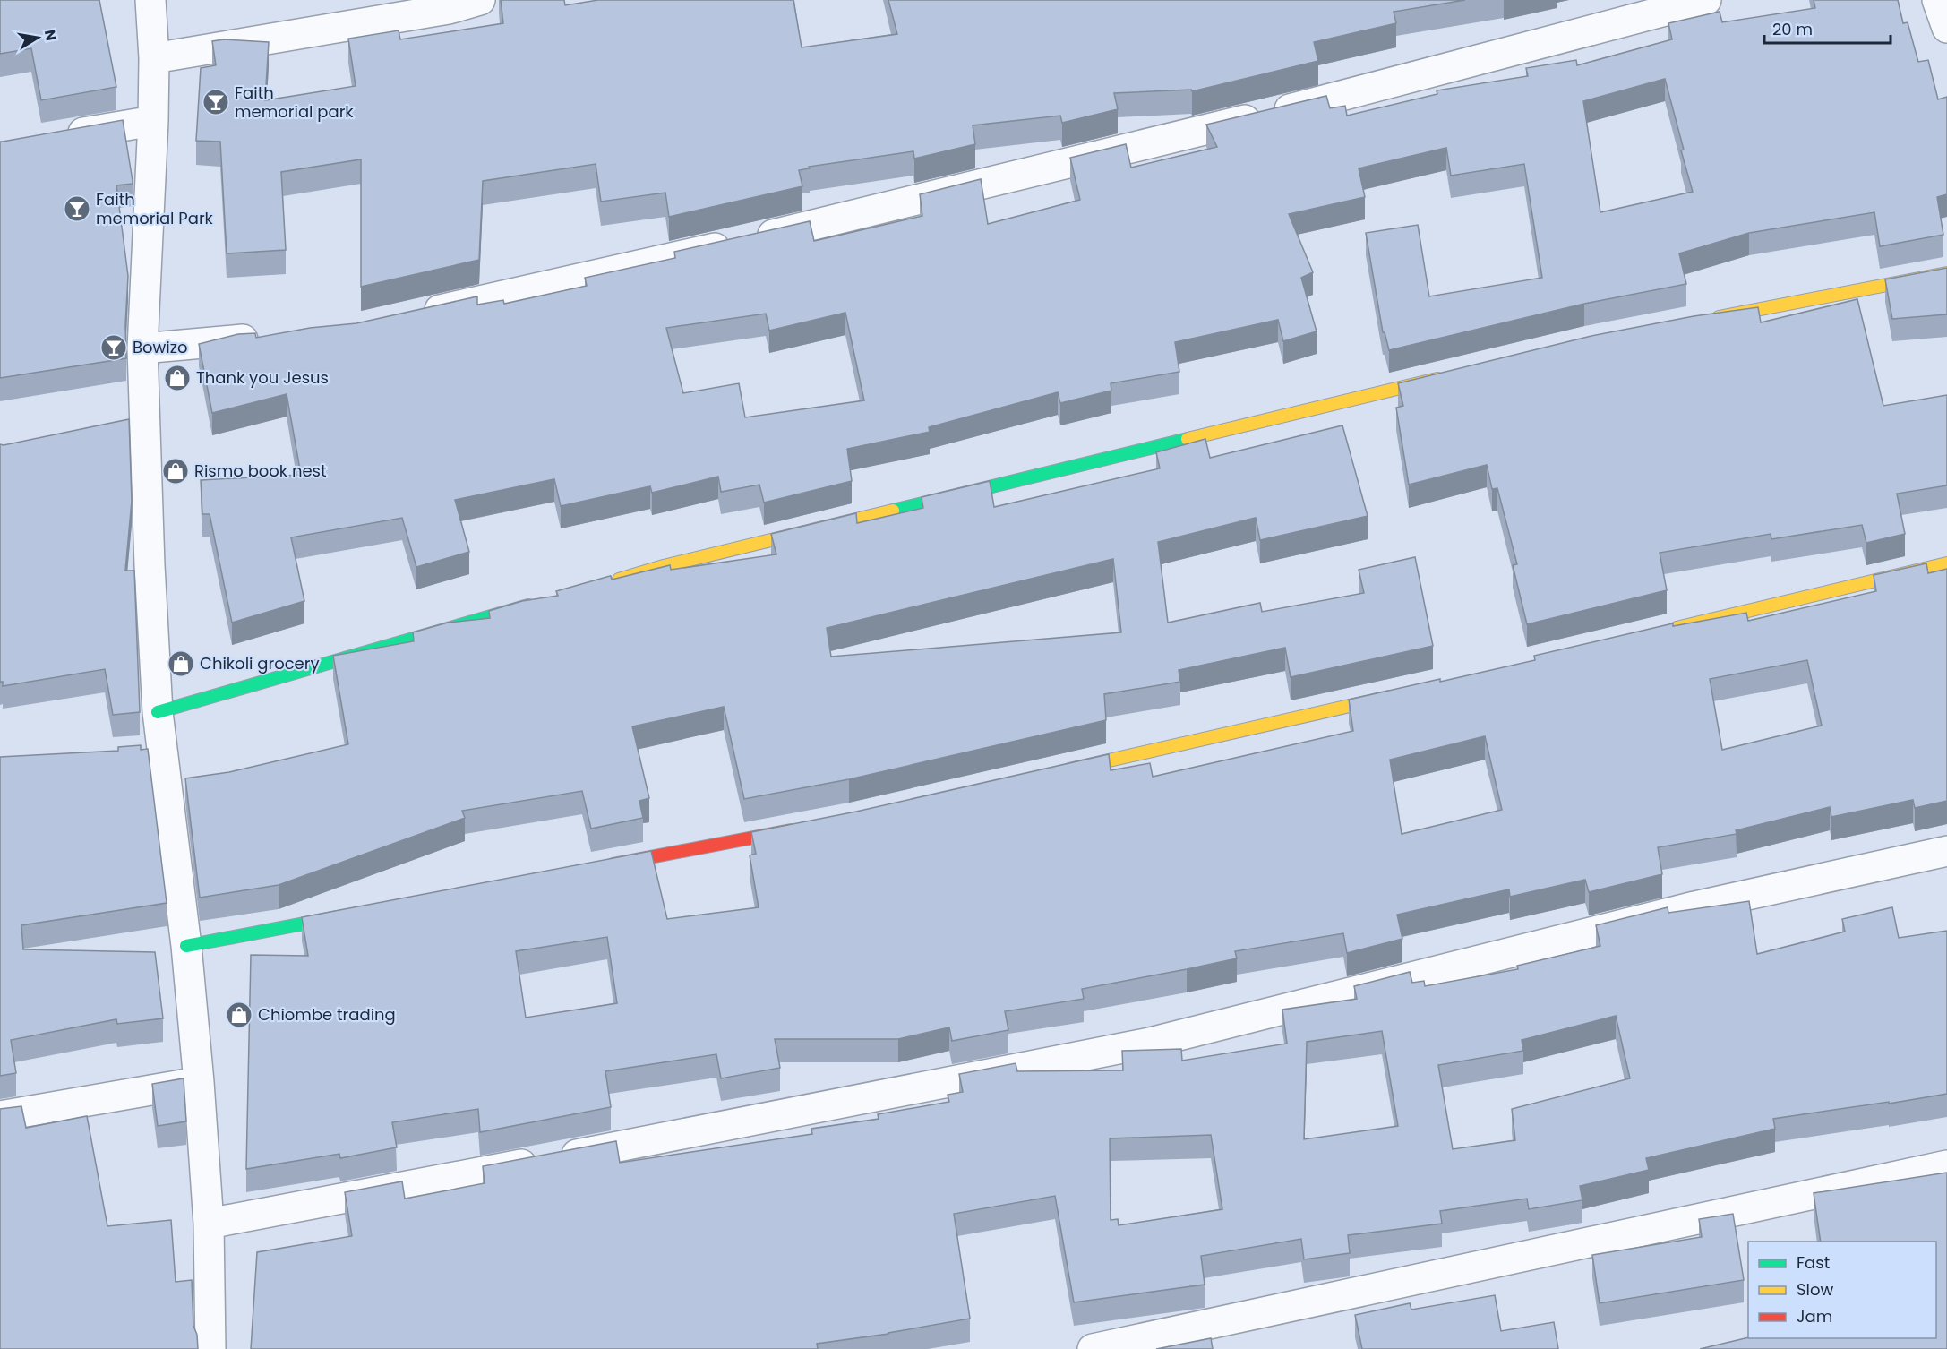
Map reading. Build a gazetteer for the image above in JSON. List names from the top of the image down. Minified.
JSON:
{"places":{"bar":["Faith memorial park","Faith memorial Park","Bowizo"],"shop":["Thank you Jesus","Rismo book nest","Chikoli grocery","Chiombe trading"]},"legend":["Fast","Slow","Jam"],"scale_bar":"20 m","north":"right"}
